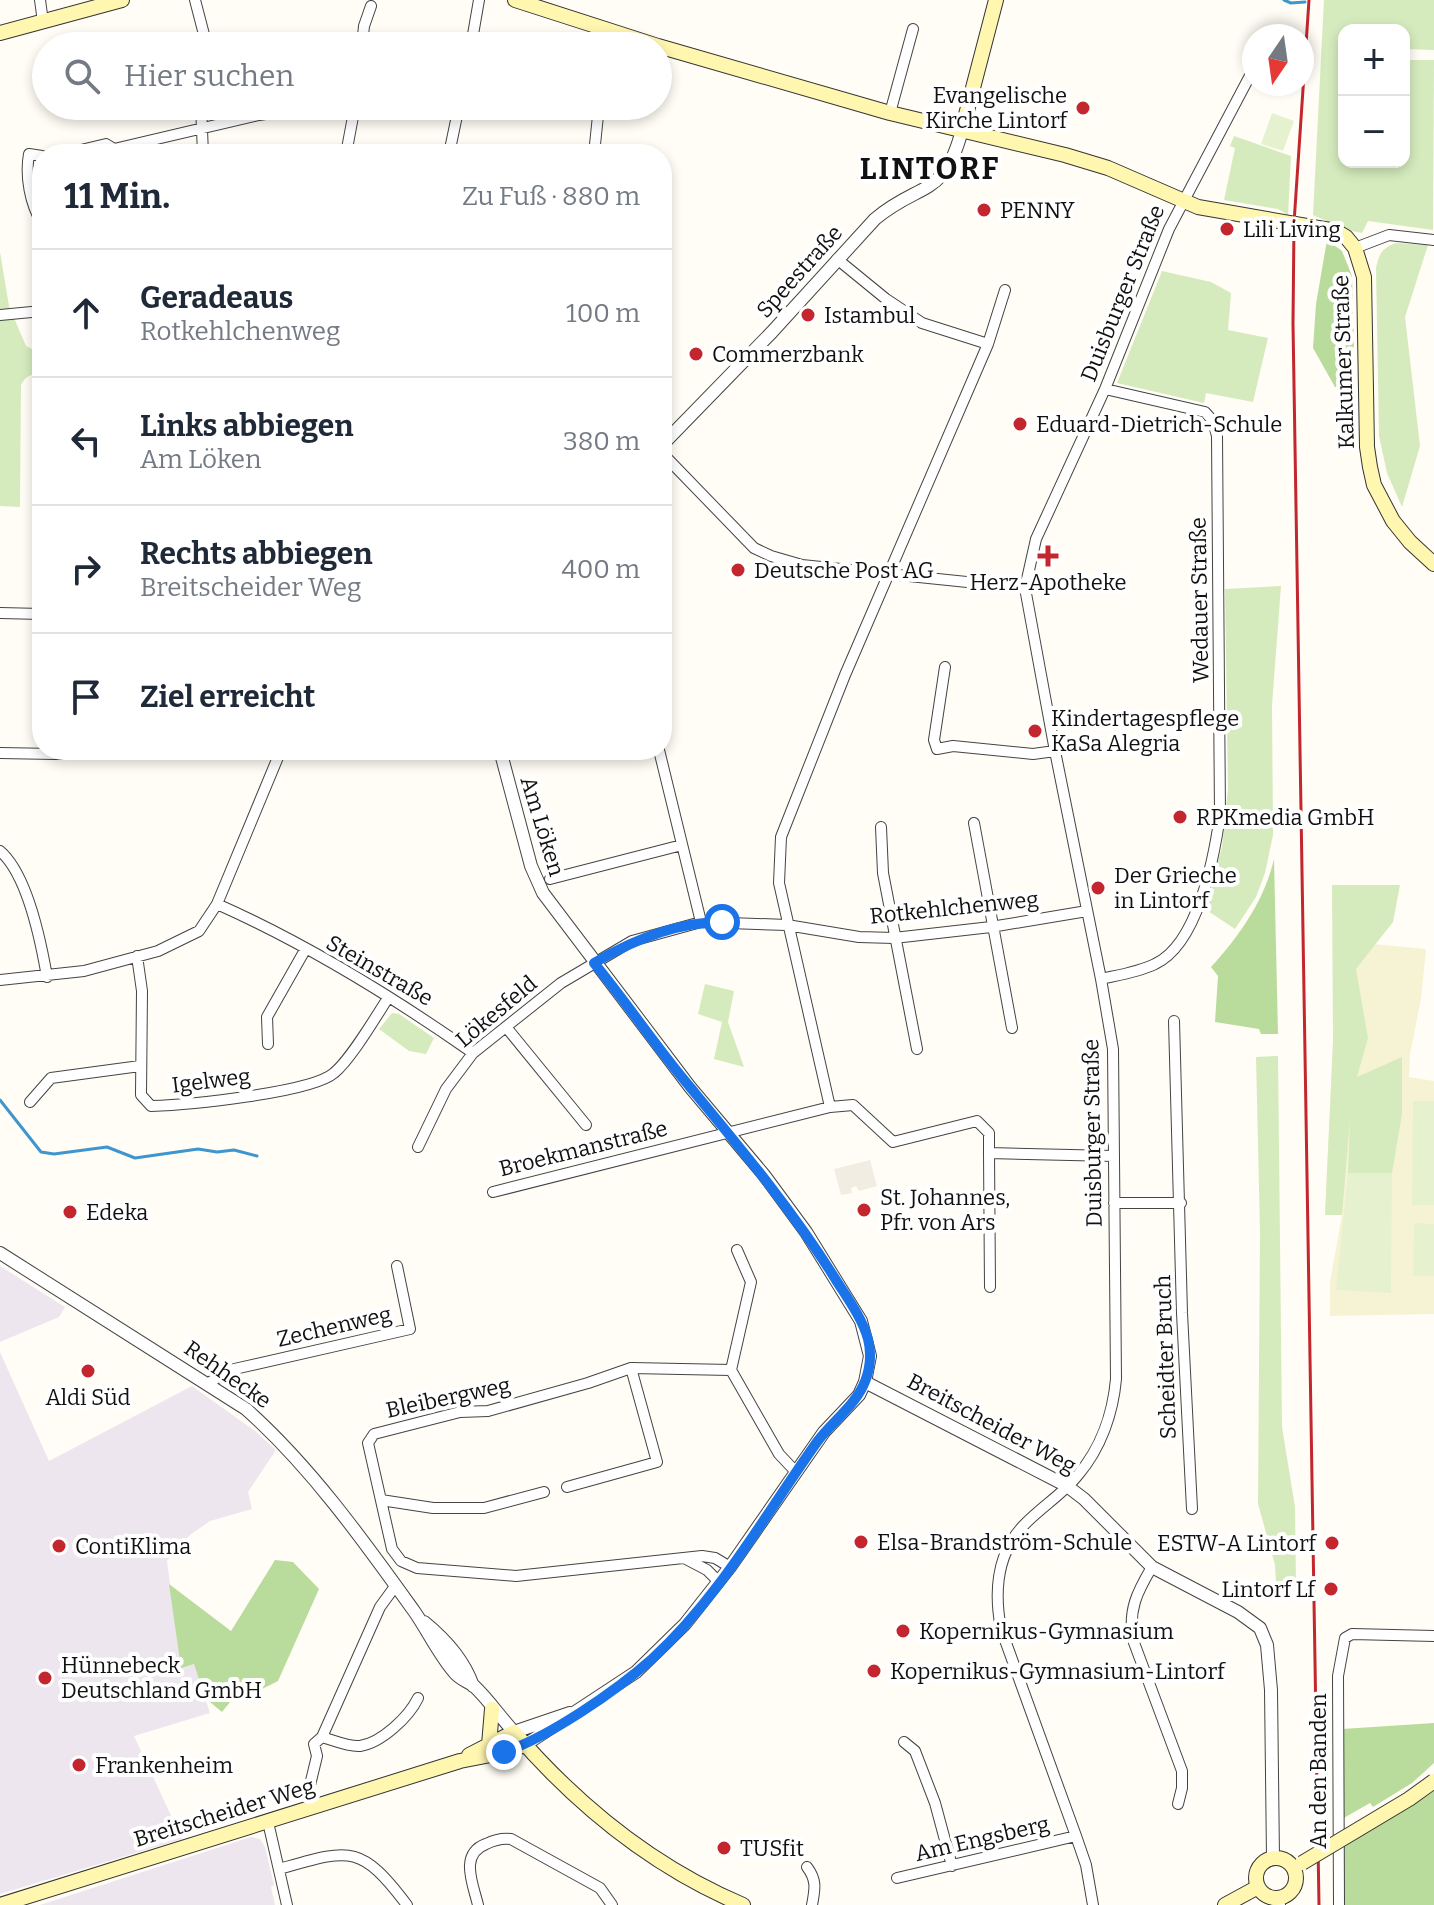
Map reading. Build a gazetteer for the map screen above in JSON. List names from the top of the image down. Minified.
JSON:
{"streets":{"main road":["Kalkumer Straße","Rehhecke","Breitscheider Weg"],"street":["Speestraße","Duisburger Straße","Wedauer Straße","Am Löken","Rotkehlchenweg","Steinstraße","Lökesfeld","Igelweg","Broekmanstraße","Zechenweg","Scheidter Bruch","Bleibergweg","An den Banden","Am Engsberg"]},"crossings":[["Duisburger Straße","Wedauer Straße"],["Duisburger Straße","Rotkehlchenweg"],["Duisburger Straße","Breitscheider Weg"],["Duisburger Straße","Am Engsberg"],["Am Löken","Rotkehlchenweg"],["Am Löken","Lökesfeld"],["Am Löken","Broekmanstraße"],["Am Löken","Breitscheider Weg"],["Rotkehlchenweg","Lökesfeld"],["Steinstraße","Lökesfeld"],["Steinstraße","Igelweg"],["Zechenweg","Rehhecke"],["Rehhecke","Breitscheider Weg"],["Bleibergweg","Breitscheider Weg"]],"districts":["LINTORF"],"places":{"other":["Evangelische Kirche Lintorf","PENNY","Lili Living","Istambul","Commerzbank","Eduard-Dietrich-Schule","Deutsche Post AG","Kindertagespflege KaSa Alegria","RPKmedia GmbH","Der Grieche in Lintorf","St. Johannes, Pfr. von Ars","Edeka","Aldi Süd","Elsa-Brandström-Schule","ESTW-A Lintorf","ContiKlima","Lintorf Lf","Kopernikus-Gymnasium","Kopernikus-Gymnasium-Lintorf","Hünnebeck Deutschland GmbH","Frankenheim","TUSfit"],"health":["Herz-Apotheke"]},"north":"bottom","page":{"map_buttons":["+","−"],"search":"Hier suchen","heading":["11 Min.","Zu Fuß · 880 m"],"list":[["Geradeaus","Rotkehlchenweg","100 m"],["Links abbiegen","Am Löken","380 m"],["Rechts abbiegen","Breitscheider Weg","400 m"],"Ziel erreicht"]}}
